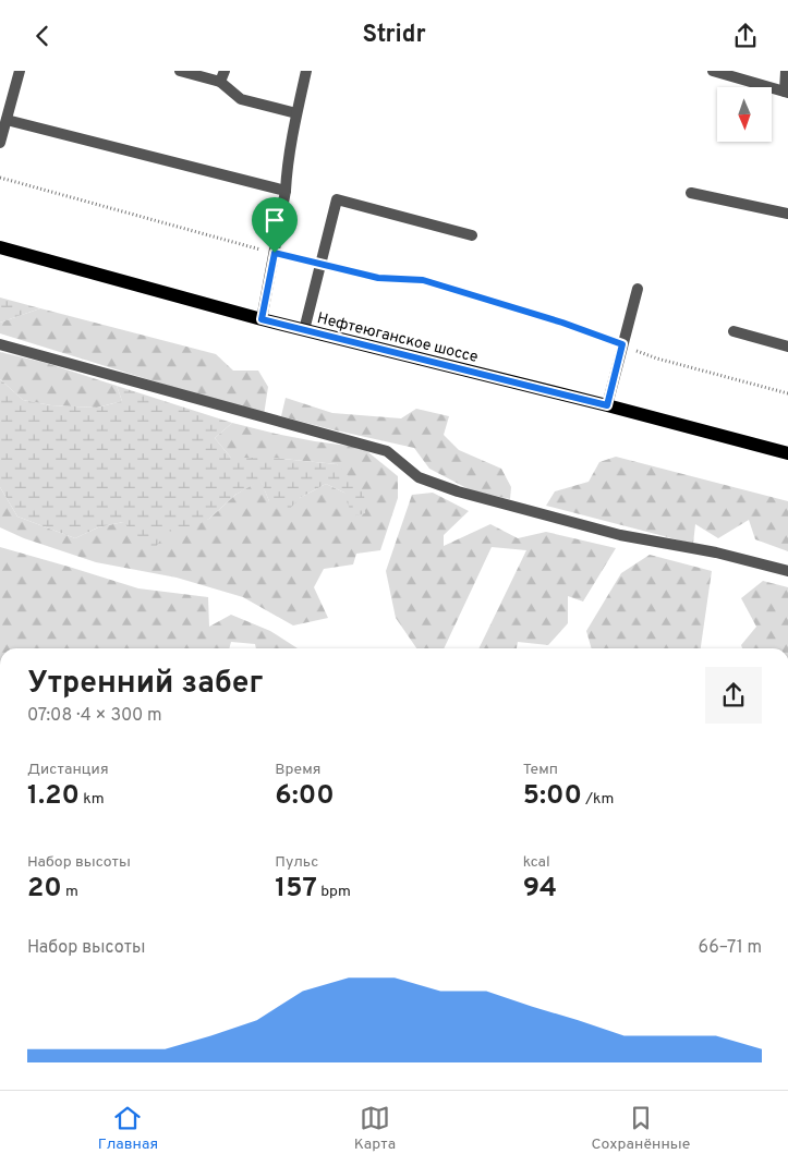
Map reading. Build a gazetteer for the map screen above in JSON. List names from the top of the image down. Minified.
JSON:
{"streets":{"main road":["Нефтеюганское шоссе"]},"north":"bottom","page":{"header":"Stridr","heading":["Утренний забег","07:08 · 4 × 300 m"],"stats":[["Дистанция","1.20 km"],["Время","6:00"],["Темп","5:00 /km"],["Набор высоты","20 m"],["Пульс","157 bpm"],["kcal","94"]],"chart":["Набор высоты","66–71 m"],"tabs":["Главная","Карта","Сохранённые"]}}
